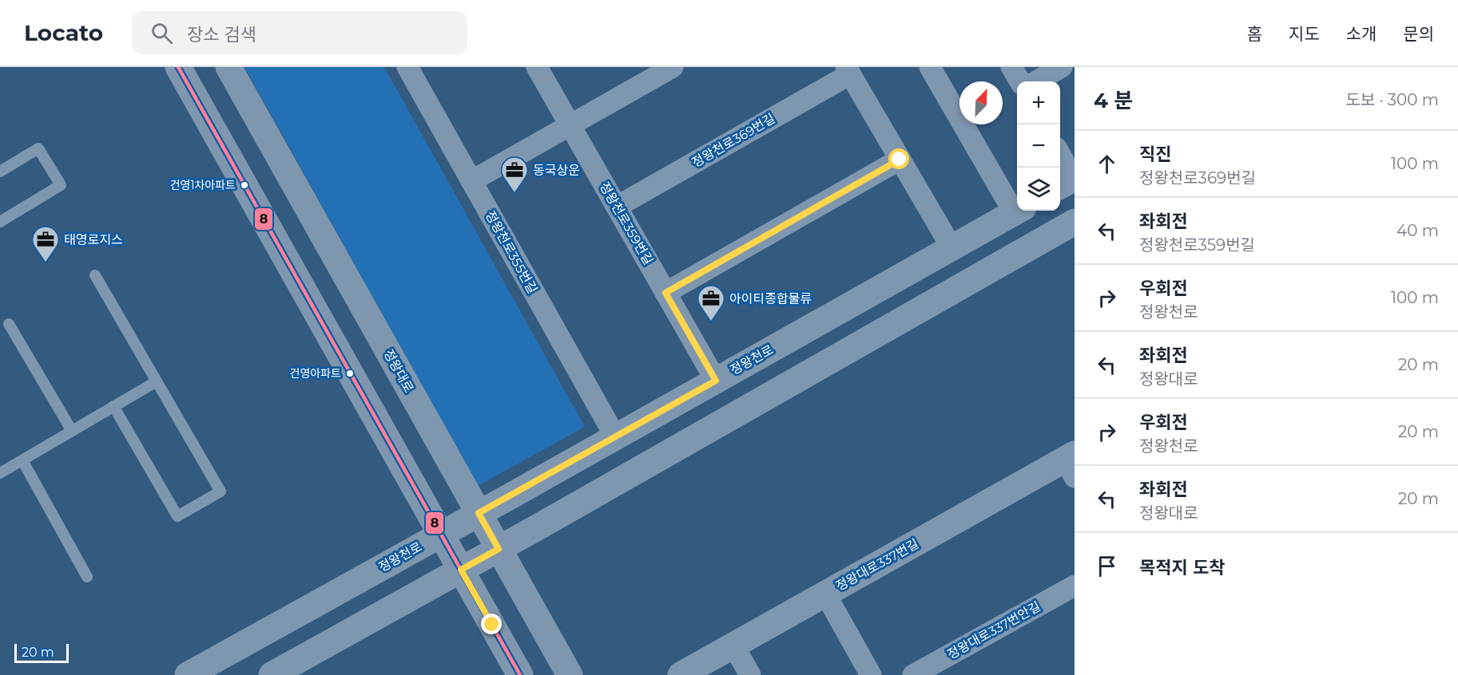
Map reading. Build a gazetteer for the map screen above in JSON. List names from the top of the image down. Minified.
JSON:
{"streets":{"street":["정왕천로369번길","정왕천로359번길","정왕천로355번길","정왕천로","정왕대로","정왕대로337번길","정왕대로337번안길"]},"crossings":[["정왕천로369번길","정왕천로359번길"],["정왕천로369번길","정왕천로"],["정왕천로359번길","정왕천로"],["정왕천로355번길","정왕천로"],["정왕천로","정왕대로"]],"places":{"other":["건영1차아파트","건영아파트"],"office":["동국상운","태영로지스","아이티종합물류"]},"lines":["transit line 8"],"scale_bar":"20 m","north":"top right","page":{"header":"Locato","search":"장소 검색","nav":["홈","지도","소개","문의"],"heading":["4 분","도보 · 300 m"],"map_buttons":["+","−"],"list":[["직진","정왕천로369번길","100 m"],["좌회전","정왕천로359번길","40 m"],["우회전","정왕천로","100 m"],["좌회전","정왕대로","20 m"],["우회전","정왕천로","20 m"],["좌회전","정왕대로","20 m"],"목적지 도착"],"scale":"20 m"}}
